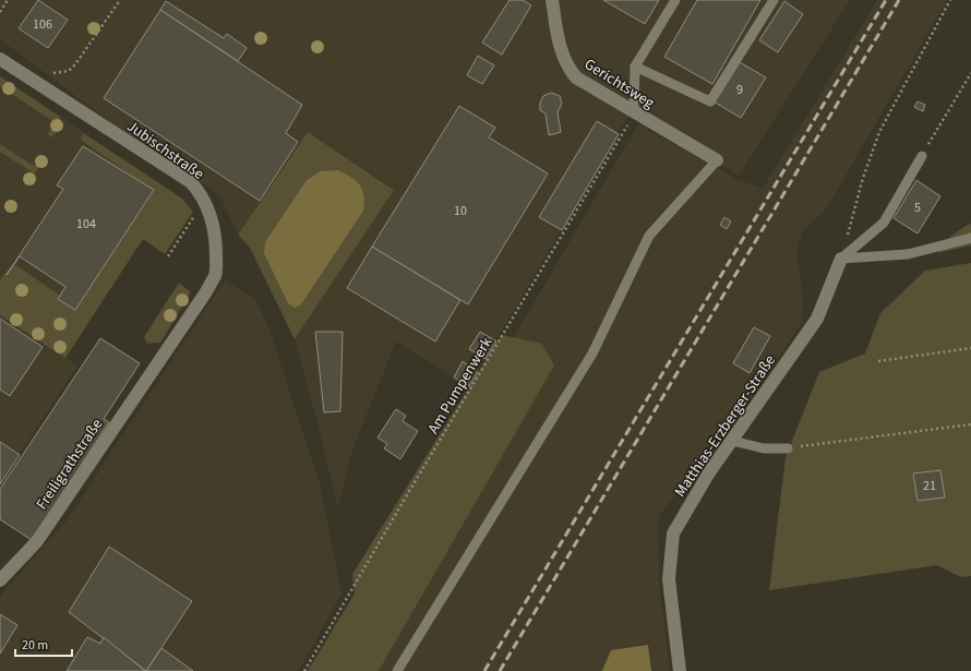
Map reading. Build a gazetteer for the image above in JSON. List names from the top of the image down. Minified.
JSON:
{"streets":{"street":["Gerichtsweg","Jubischstraße","Matthias-Erzberger-Straße","Freiligrathstraße"],"path":["Am Pumpenwerk"]},"crossings":[["Gerichtsweg","Am Pumpenwerk"],["Jubischstraße","Freiligrathstraße"]],"house_numbers":["106","9","5","10","104","21"],"scale_bar":"20 m"}
